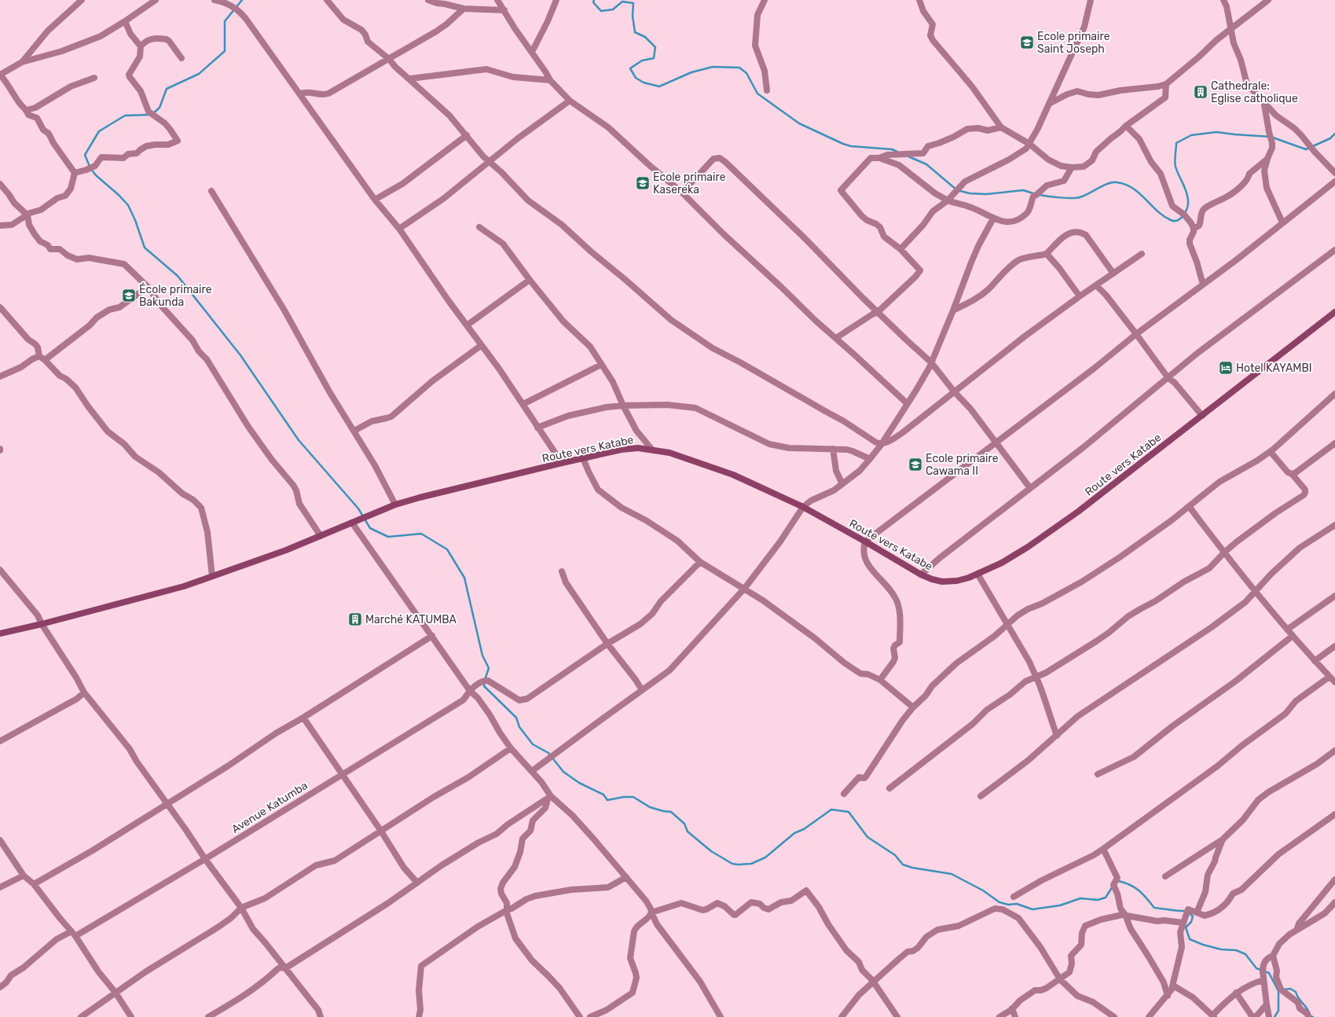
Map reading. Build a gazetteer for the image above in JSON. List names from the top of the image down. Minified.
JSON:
{"streets":{"street":["Route vers Katabe","Avenue Katumba"]},"places":{"school or university":["Ecole primaire Saint Joseph","Ecole primaire Kasereka","École primaire Bakunda","Ecole primaire Cawama II"],"building":["Cathedrale: Eglise catholique","Marché KATUMBA"],"hotel":["Hotel KAYAMBI"]}}
